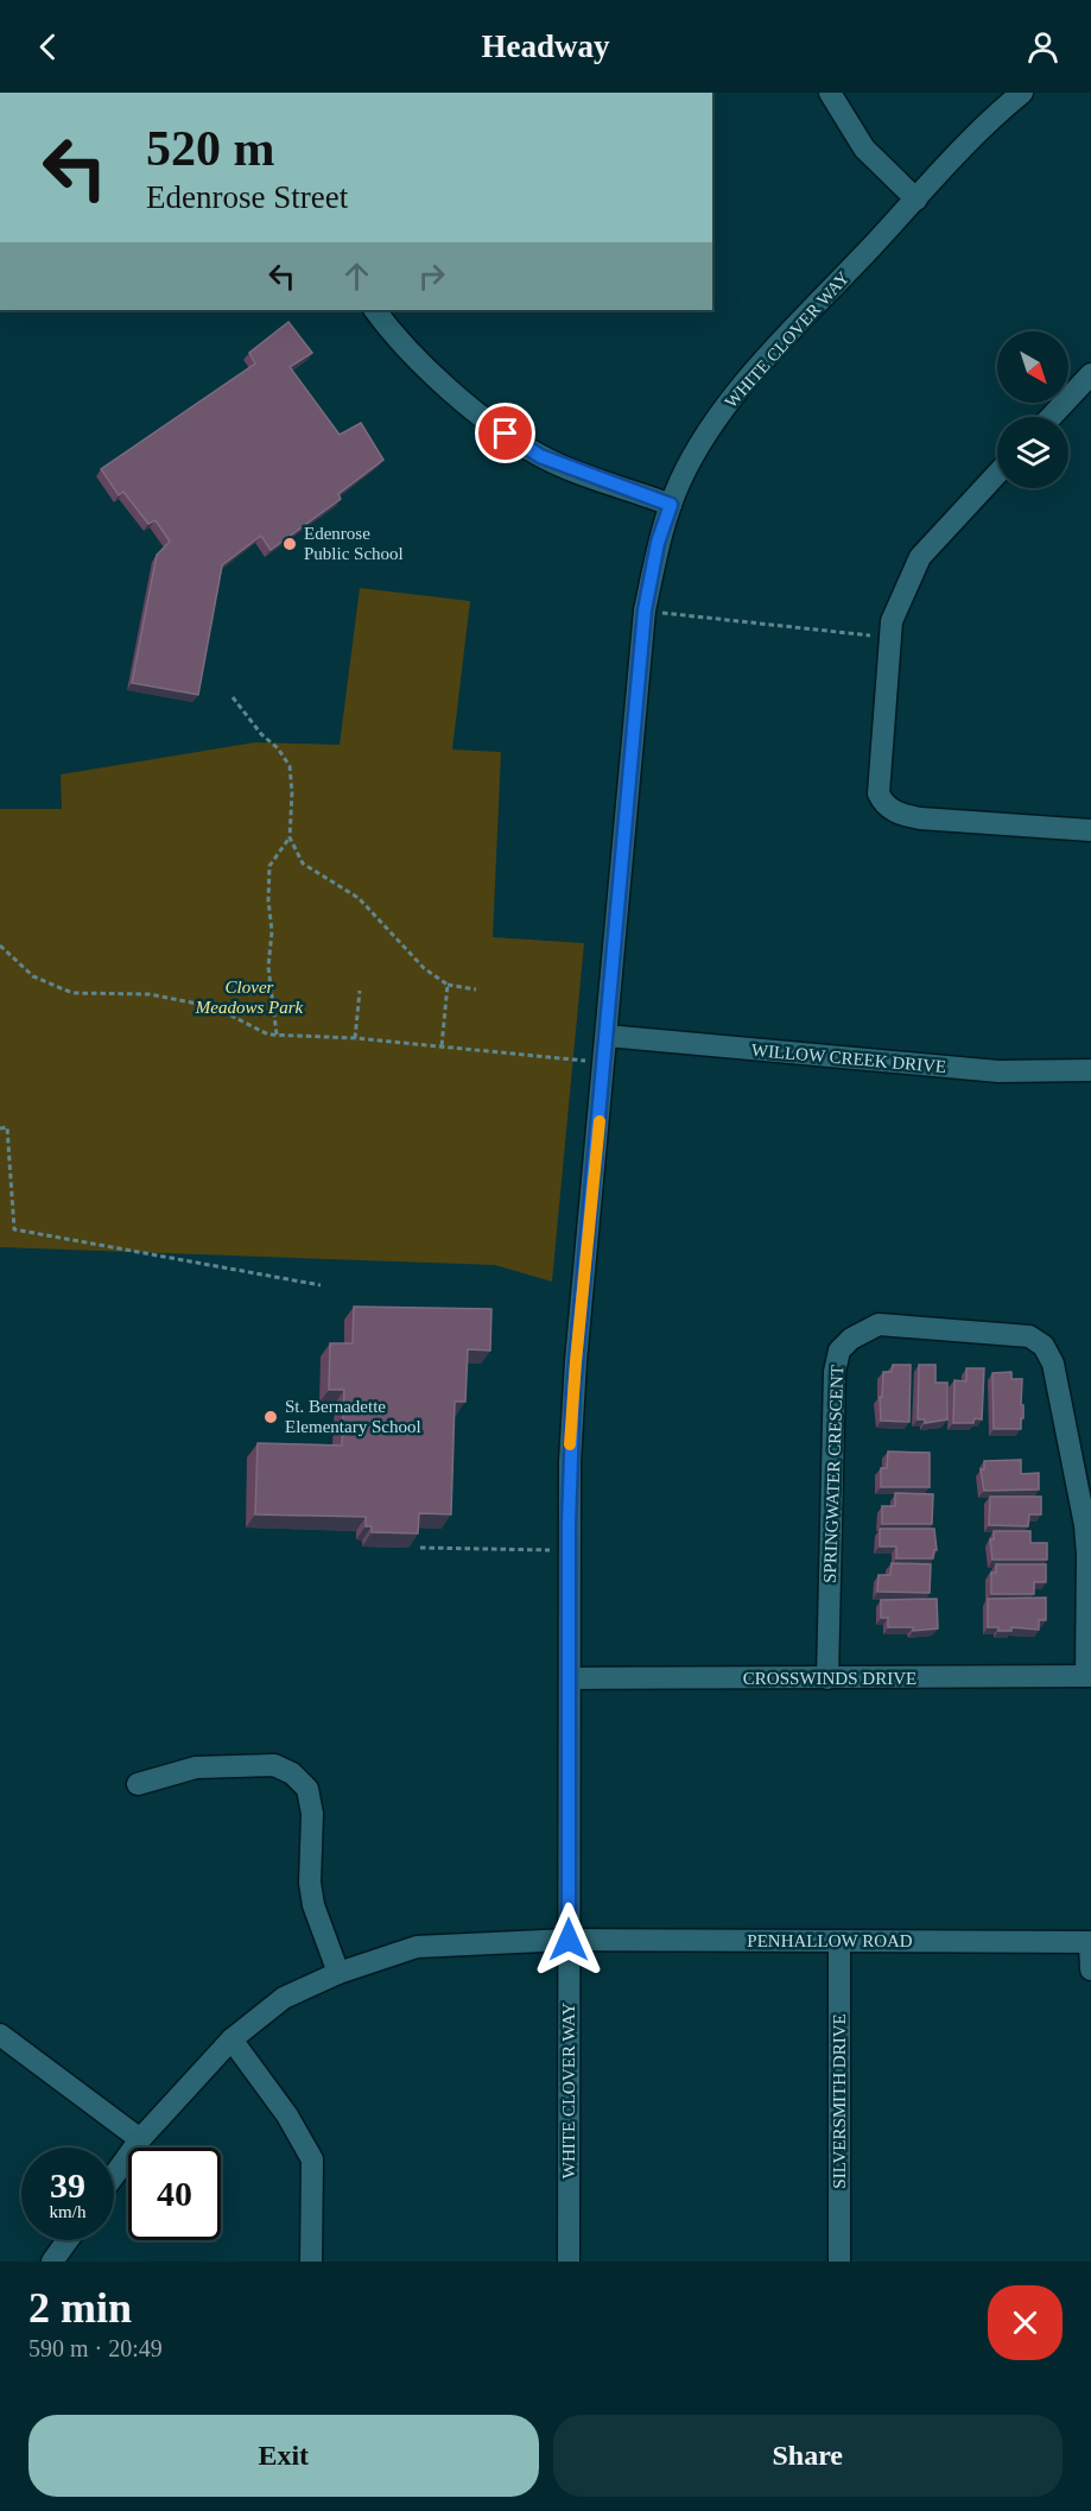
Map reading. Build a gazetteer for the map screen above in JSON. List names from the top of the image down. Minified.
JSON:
{"streets":{"street":["WHITE CLOVER WAY","WILLOW CREEK DRIVE","SPRINGWATER CRESCENT","CROSSWINDS DRIVE","PENHALLOW ROAD","SILVERSMITH DRIVE"]},"crossings":[["WHITE CLOVER WAY","WILLOW CREEK DRIVE"],["WHITE CLOVER WAY","CROSSWINDS DRIVE"],["WHITE CLOVER WAY","PENHALLOW ROAD"],["SPRINGWATER CRESCENT","CROSSWINDS DRIVE"],["PENHALLOW ROAD","SILVERSMITH DRIVE"]],"parks":["Clover Meadows Park"],"places":["Edenrose Public School","St. Bernadette Elementary School"],"north":"bottom right","page":{"header":"Headway","turn":["520 m","Edenrose Street"],"speed":"39 km/h","limit":"40","heading":["2 min","590 m · 20:49"],"buttons":["Exit","Share"]}}
